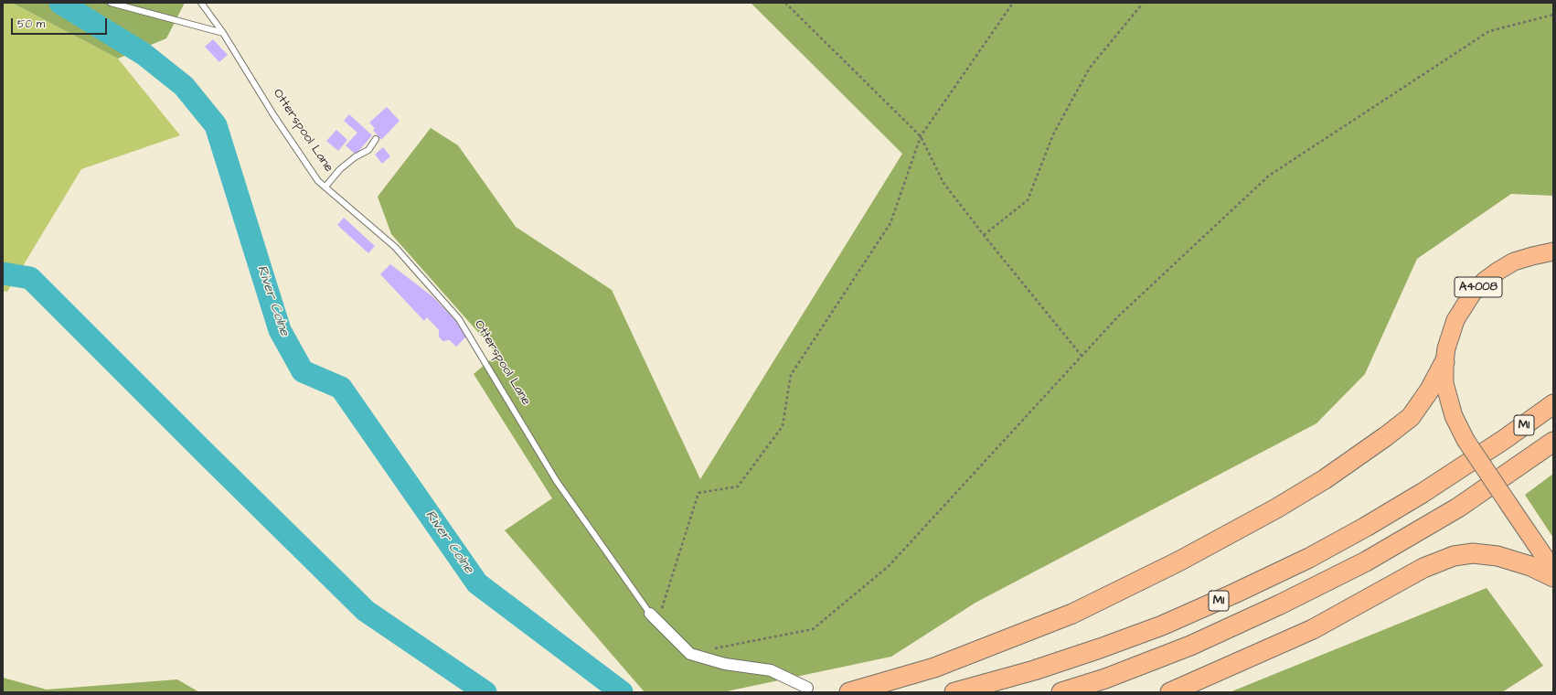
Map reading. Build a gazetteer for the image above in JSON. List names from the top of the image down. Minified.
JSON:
{"streets":{"highway":["A4008","M1"],"street":["Otterspool Lane"]},"water":["River Colne"],"scale_bar":"50 m"}
